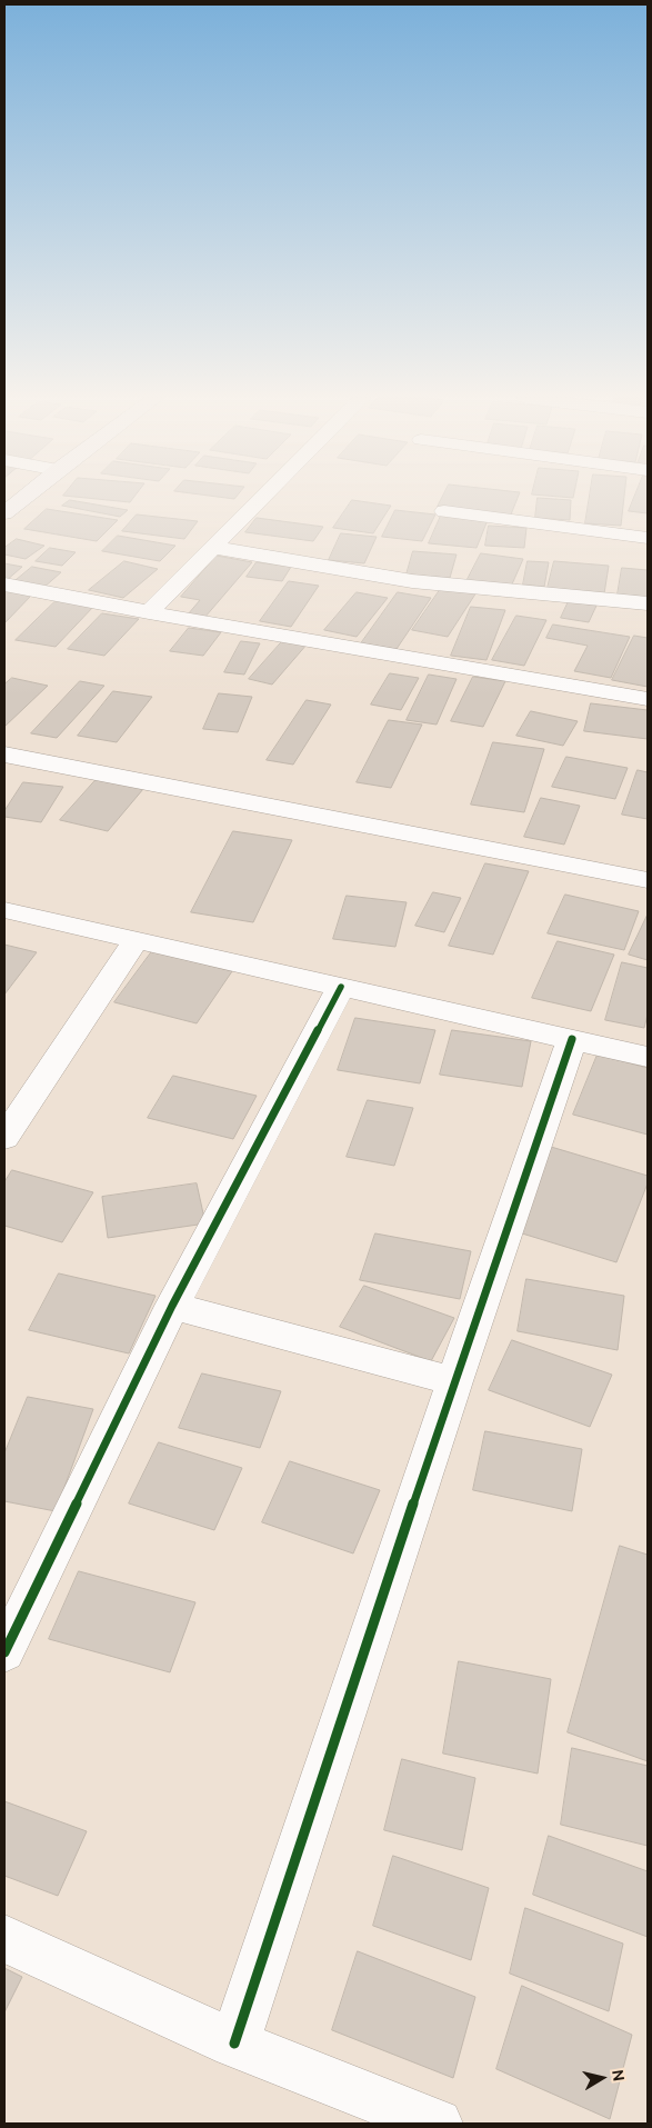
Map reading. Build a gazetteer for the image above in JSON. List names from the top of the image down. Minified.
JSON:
{"north":"right"}
